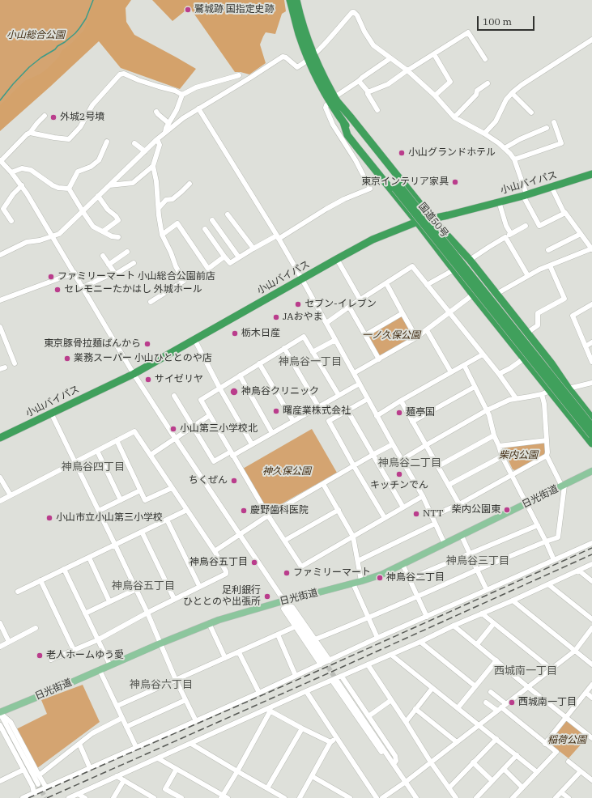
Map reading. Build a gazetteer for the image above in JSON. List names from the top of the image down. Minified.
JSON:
{"streets":{"highway":["小山バイパス","国道50号"],"main road":["日光街道"]},"districts":["神鳥谷一丁目","神鳥谷二丁目","神鳥谷四丁目","神鳥谷三丁目","神鳥谷五丁目","西城南一丁目","神鳥谷六丁目"],"parks":["小山総合公園","一ノ久保公園","柴内公園","神久保公園","稲荷公園"],"places":["鷲城跡 国指定史跡","外城2号墳","小山グランドホテル","東京インテリア家具","ファミリーマート 小山総合公園前店","セレモニーたかはし 外城ホール","セブン-イレブン","JAおやま","栃木日産","東京豚骨拉麺ばんから","業務スーパー 小山ひととのや店","サイゼリヤ","神鳥谷クリニック","曙産業株式会社","麺亭国","小山第三小学校北","キッチンでん","ちくぜん","柴内公園東","慶野歯科医院","NTT","小山市立小山第三小学校","神鳥谷五丁目","ファミリーマート","神鳥谷二丁目","足利銀行 ひととのや出張所","老人ホームゆう愛","西城南一丁目"],"scale_bar":"100 m"}
